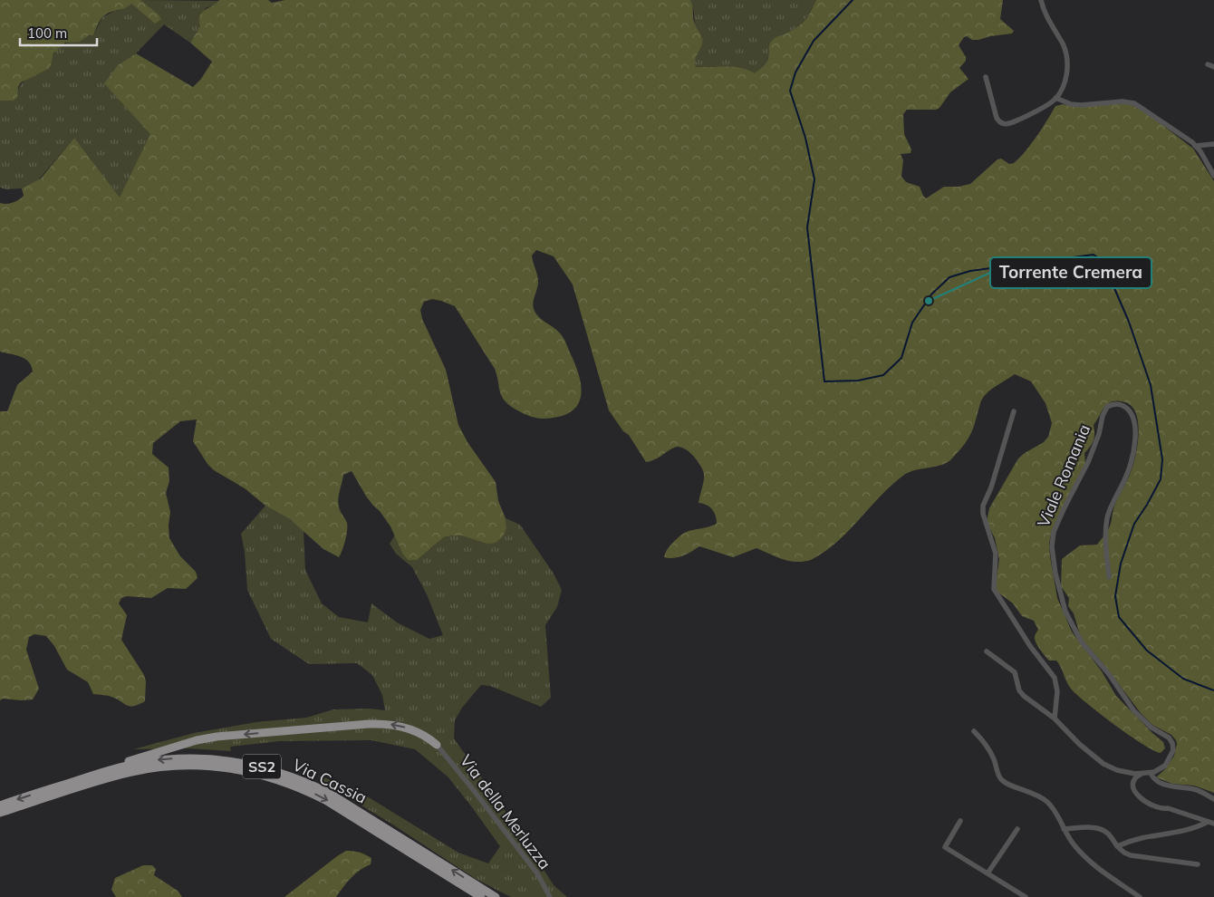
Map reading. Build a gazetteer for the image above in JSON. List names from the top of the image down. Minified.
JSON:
{"streets":{"highway":["SS2","Via Cassia"],"street":["Viale Romania","Via della Merluzza"]},"places":["Torrente Cremera"],"scale_bar":"100 m"}
